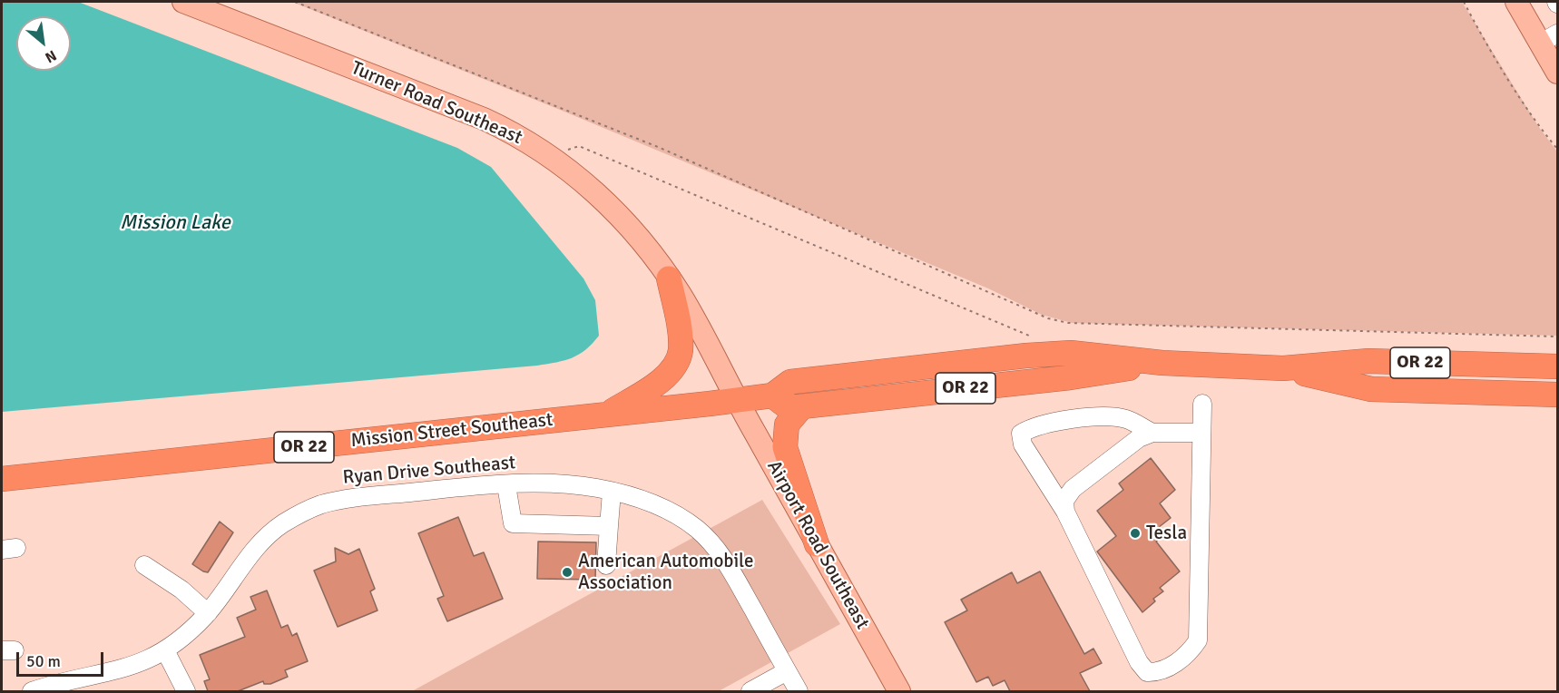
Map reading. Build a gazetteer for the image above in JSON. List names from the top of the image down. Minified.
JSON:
{"streets":{"highway":["OR 22","Mission Street Southeast"],"main road":["Turner Road Southeast","Airport Road Southeast"],"street":["Ryan Drive Southeast"]},"crossings":[["Turner Road Southeast","OR 22"],["Turner Road Southeast","Mission Street Southeast"],["Turner Road Southeast","Airport Road Southeast"],["OR 22","Mission Street Southeast"],["Mission Street Southeast","Airport Road Southeast"]],"water":["Mission Lake"],"places":["Tesla","American Automobile Association"],"scale_bar":"50 m","north":"bottom right"}
